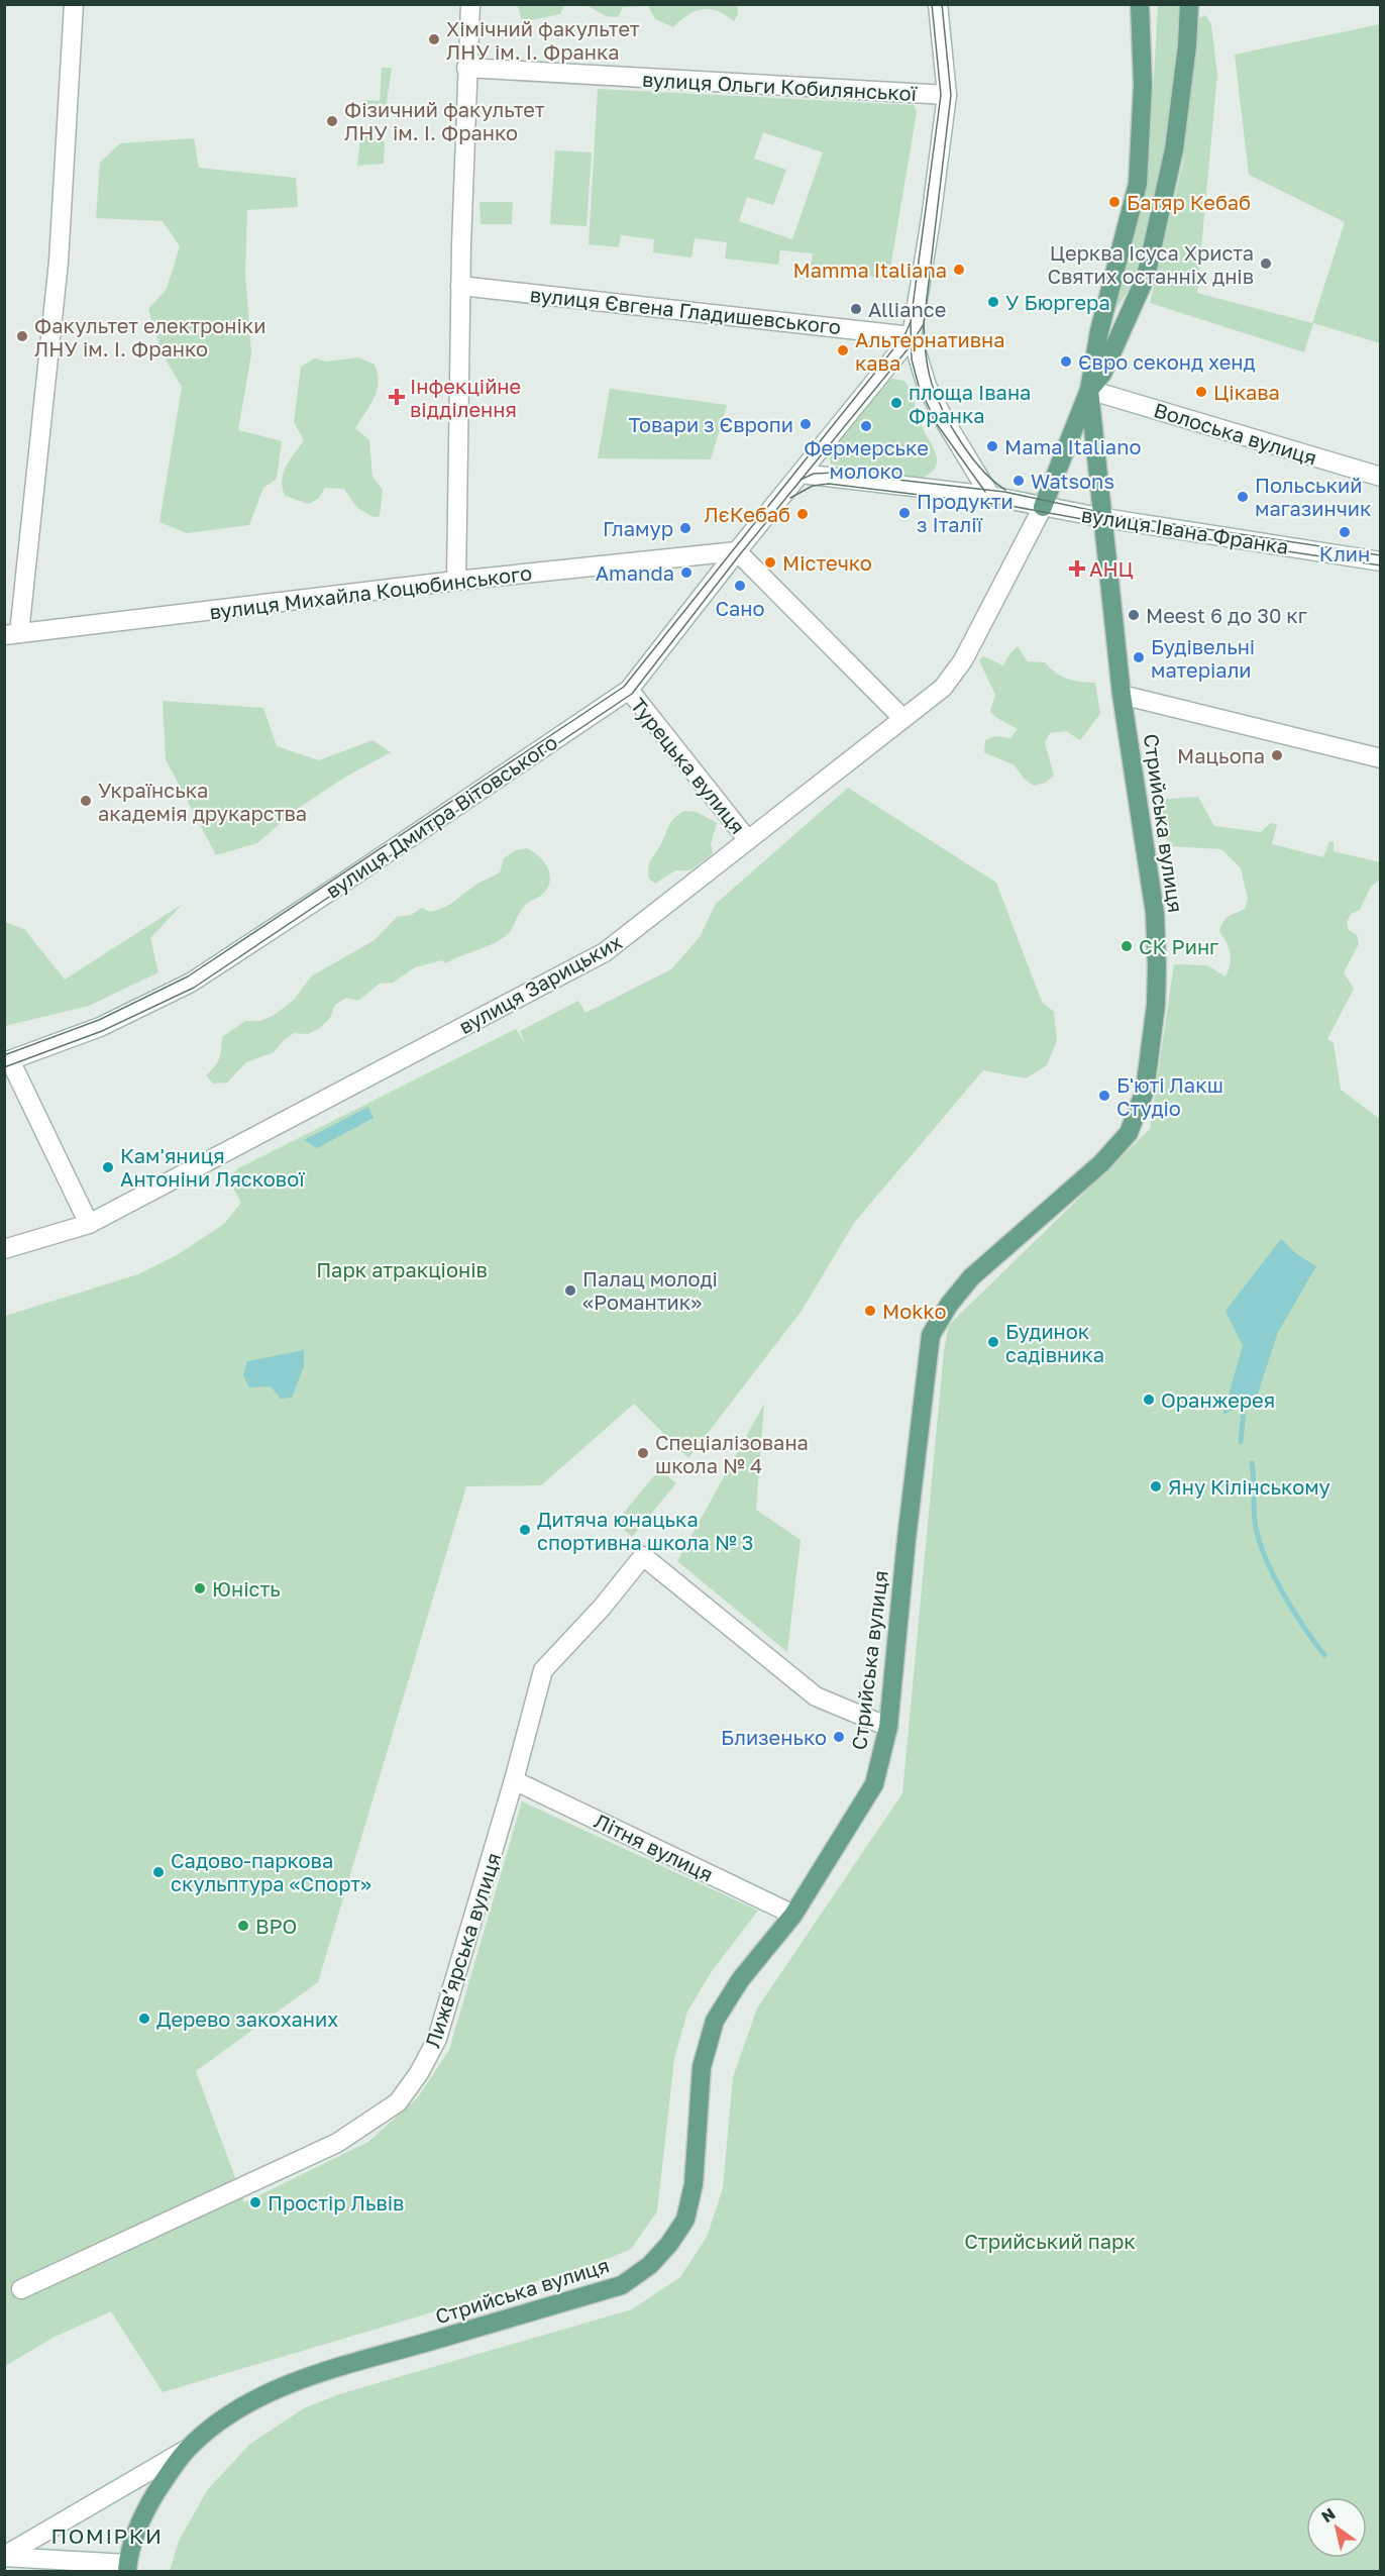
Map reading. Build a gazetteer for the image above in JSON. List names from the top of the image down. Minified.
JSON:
{"streets":{"main road":["Стрийська вулиця"],"street":["вулиця Ольги Кобилянської","вулиця Євгена Гладишевського","Волоська вулиця","вулиця Івана Франка","вулиця Михайла Коцюбинського","Турецька вулиця","вулиця Дмитра Вітовського","вулиця Зарицьких","Літня вулиця","Лижвʼярська вулиця"]},"crossings":[["Волоська вулиця","Стрийська вулиця"],["вулиця Івана Франка","Стрийська вулиця"],["вулиця Івана Франка","вулиця Зарицьких"],["вулиця Михайла Коцюбинського","вулиця Дмитра Вітовського"],["Турецька вулиця","вулиця Дмитра Вітовського"],["Турецька вулиця","вулиця Зарицьких"],["Стрийська вулиця","Літня вулиця"],["Стрийська вулиця","Лижвʼярська вулиця"],["Літня вулиця","Лижвʼярська вулиця"]],"districts":["ПОМІРКИ"],"parks":["Парк атракціонів","Стрийський парк"],"places":{"other":["Хімічний факультет ЛНУ ім. І. Франка","Фізичний факультет ЛНУ ім. І. Франко","Батяр Кебаб","Церква Ісуса Христа Святих останніх днів","Mamma Italiana","У Бюргера","Alliance","Факультет електроніки ЛНУ ім. І. Франко","Альтернативна кава","Євро секонд хенд","Цікава","площа Івана Франка","Товари з Європи","Фермерське молоко","Mama Italiano","Watsons","Польський магазинчик","Продукти з Італії","ЛєКебаб","Гламур","Клин","Мiстечко","Amanda","Сано","Meest 6 до 30 кг","Будівельні матеріали","Мацьопа","Українська академія друкарства","СК Ринг","Б'юті Лакш Студіо","Кам'яниця Антоніни Ляскової","Палац молоді «Романтик»","Mokko","Будинок садівника","Оранжерея","Спеціалізована школа № 4","Яну Кілінському","Дитяча юнацька спортивна школа № 3","Юність","Близенько","Садово-паркова скульптура «Спорт»","ВРО","Дерево закоханих","Простір Львів"],"health":["Інфекційне відділення","АНЦ"]},"north":"top left"}
